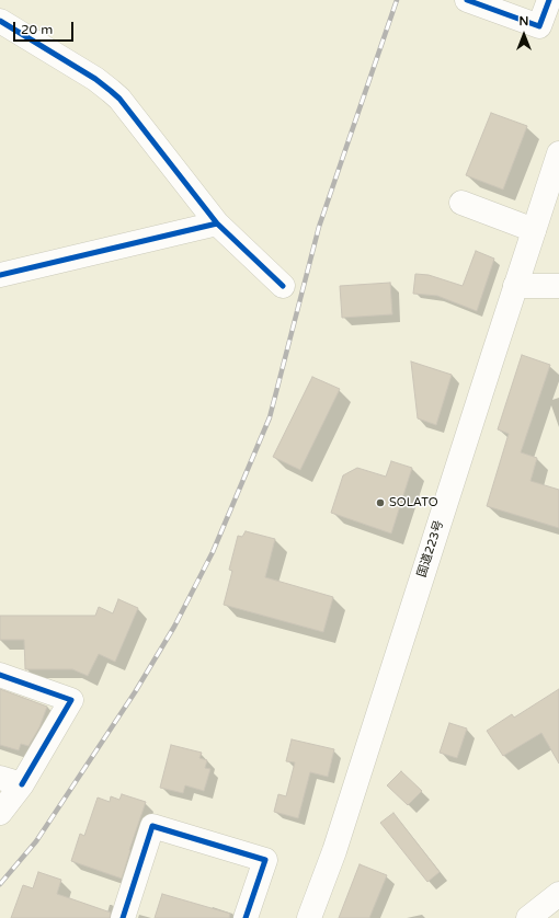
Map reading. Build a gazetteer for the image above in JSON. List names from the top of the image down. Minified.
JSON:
{"streets":{"main road":["国道223号"]},"places":["SOLATO"],"scale_bar":"20 m","north":"top"}
